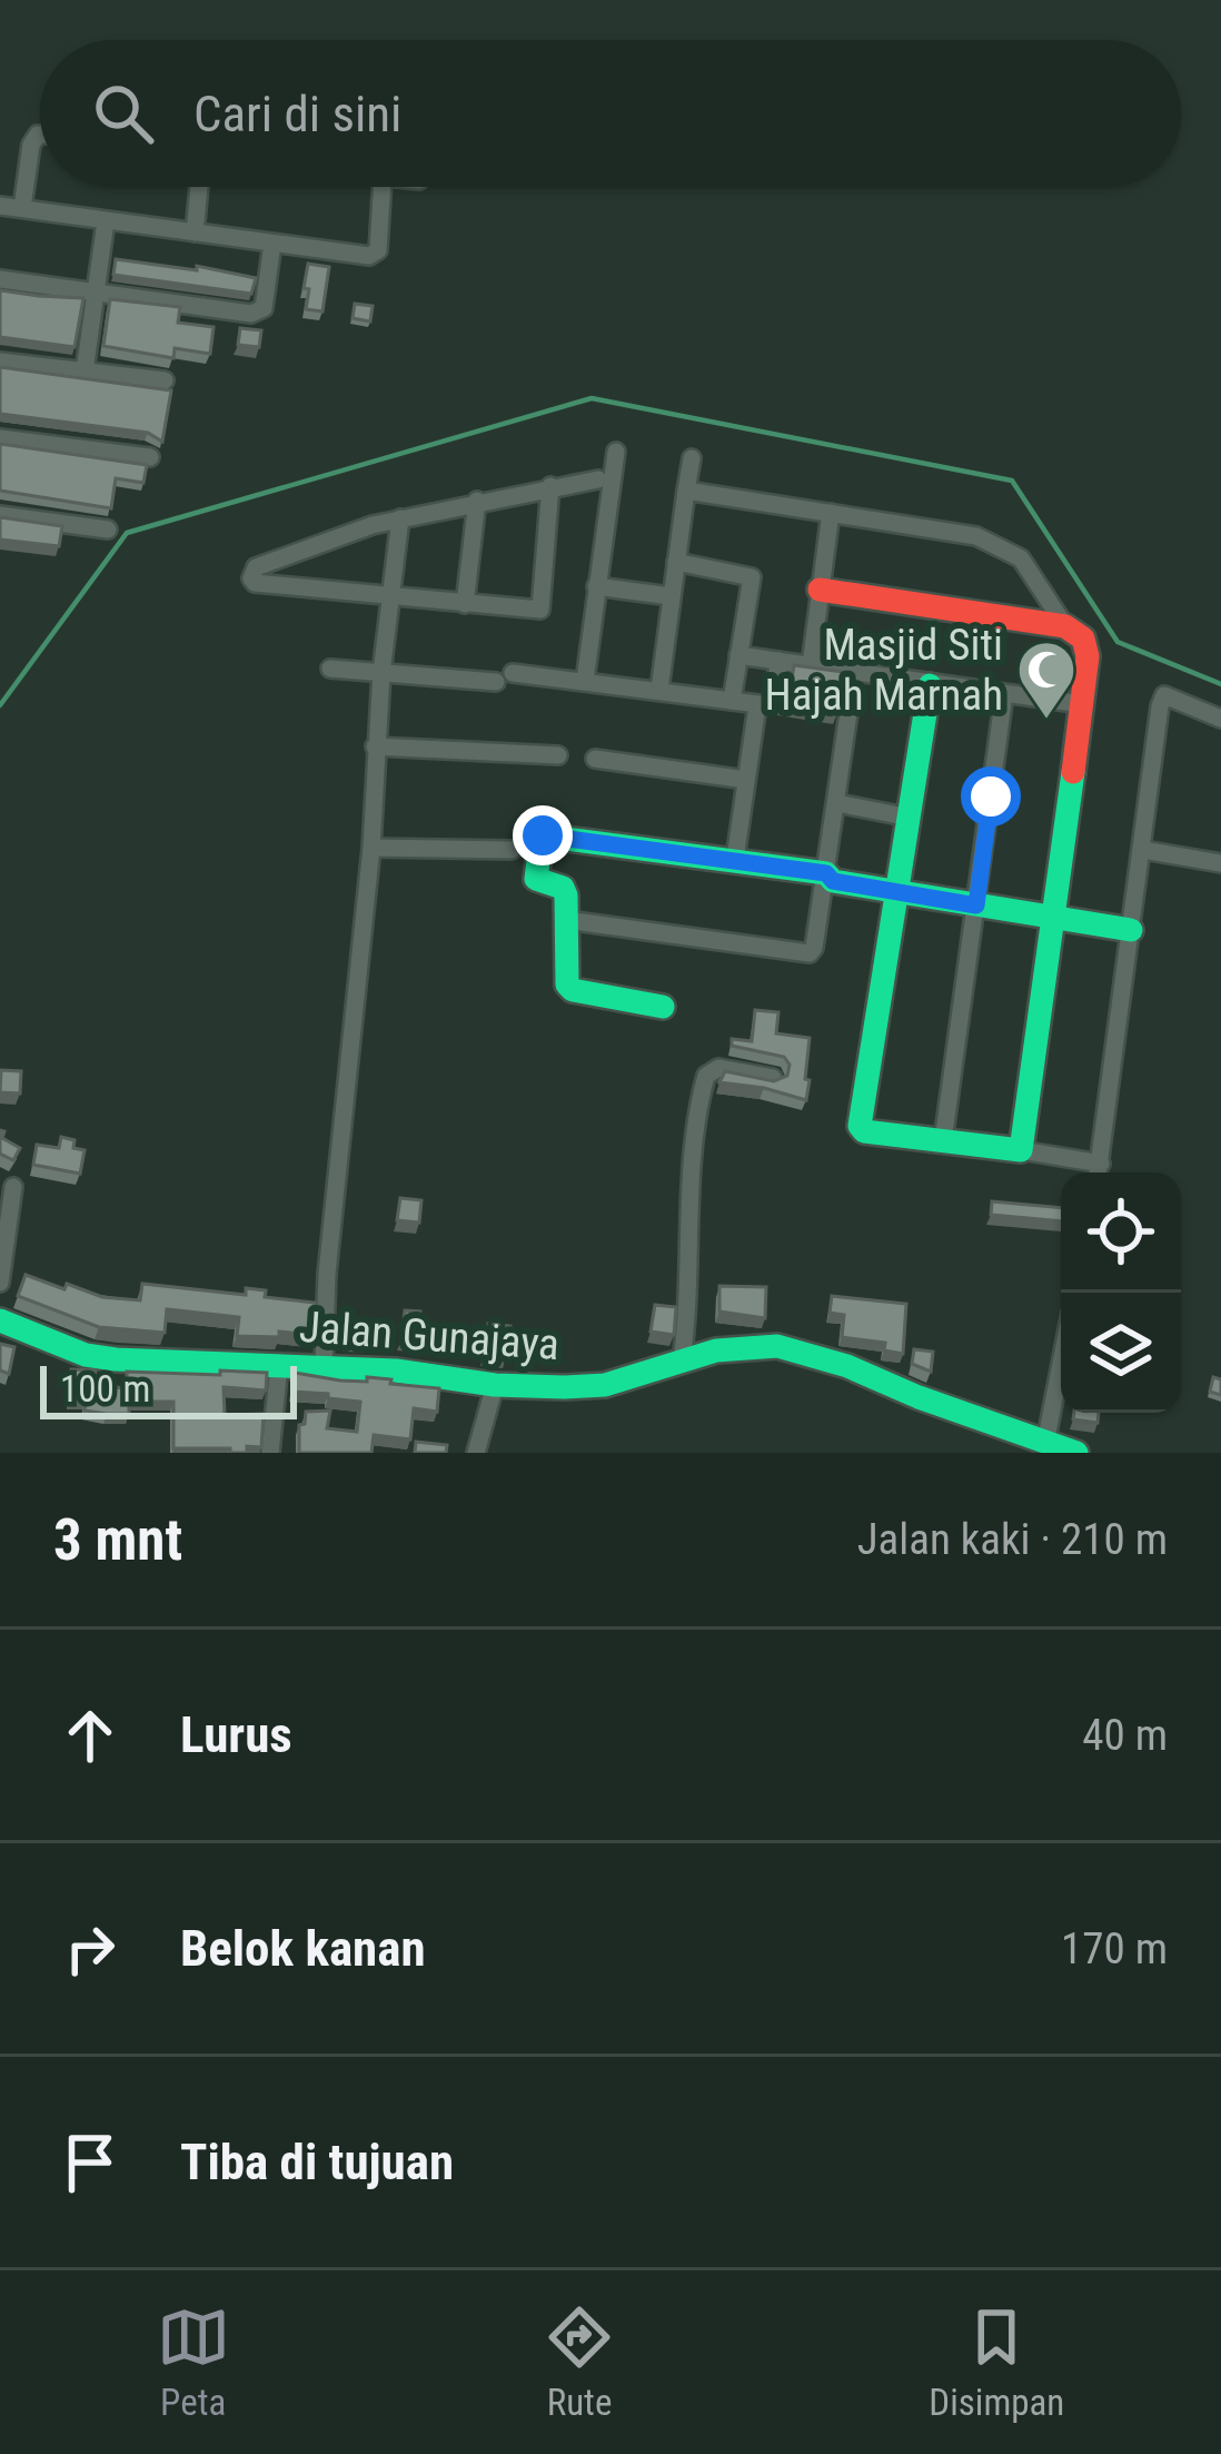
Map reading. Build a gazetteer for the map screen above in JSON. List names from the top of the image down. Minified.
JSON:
{"streets":{"street":["Jalan Gunajaya"]},"places":{"mosque":["Masjid Siti Hajah Marnah"]},"scale_bar":"100 m","page":{"search":"Cari di sini","scale":"100 m","heading":["3 mnt","Jalan kaki · 210 m"],"list":[["Lurus","40 m"],["Belok kanan","170 m"],"Tiba di tujuan"],"nav":["Peta","Rute","Disimpan"]}}
